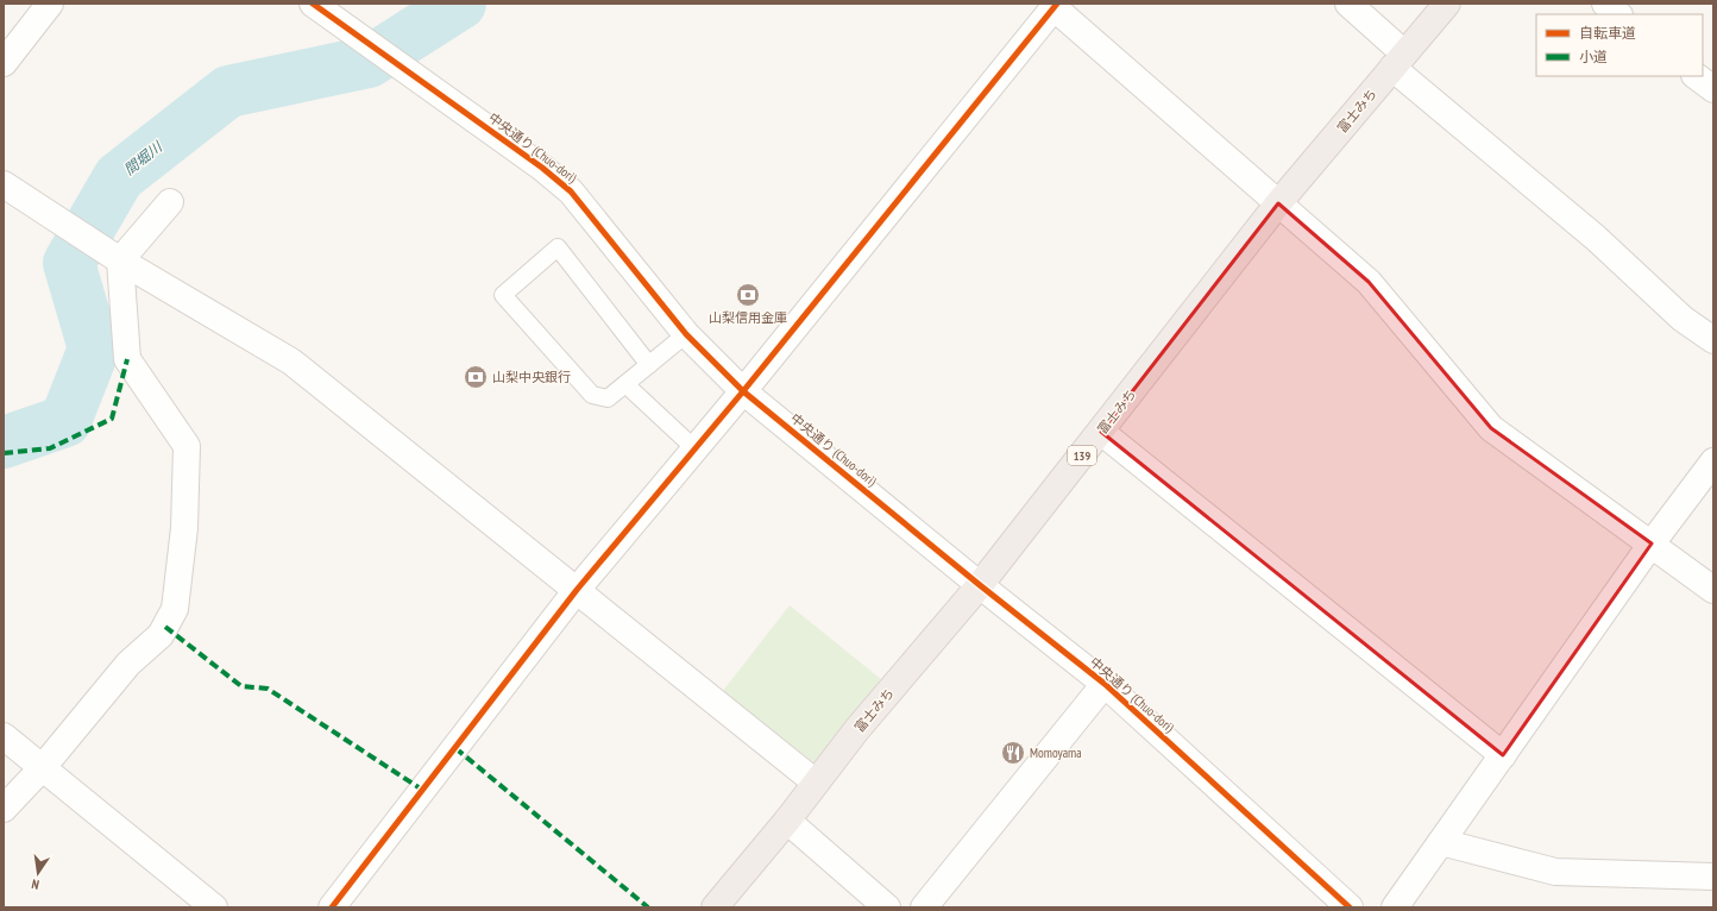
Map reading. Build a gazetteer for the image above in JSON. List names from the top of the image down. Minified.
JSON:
{"streets":{"highway":["富士みち","139"],"street":["中央通り (Chuo-dori)"]},"crossings":[["富士みち","中央通り (Chuo-dori)"]],"water":["間堀川"],"places":{"bank":["山梨信用金庫","山梨中央銀行"],"restaurant":["Momoyama"]},"legend":["自転車道","小道"],"north":"bottom"}
